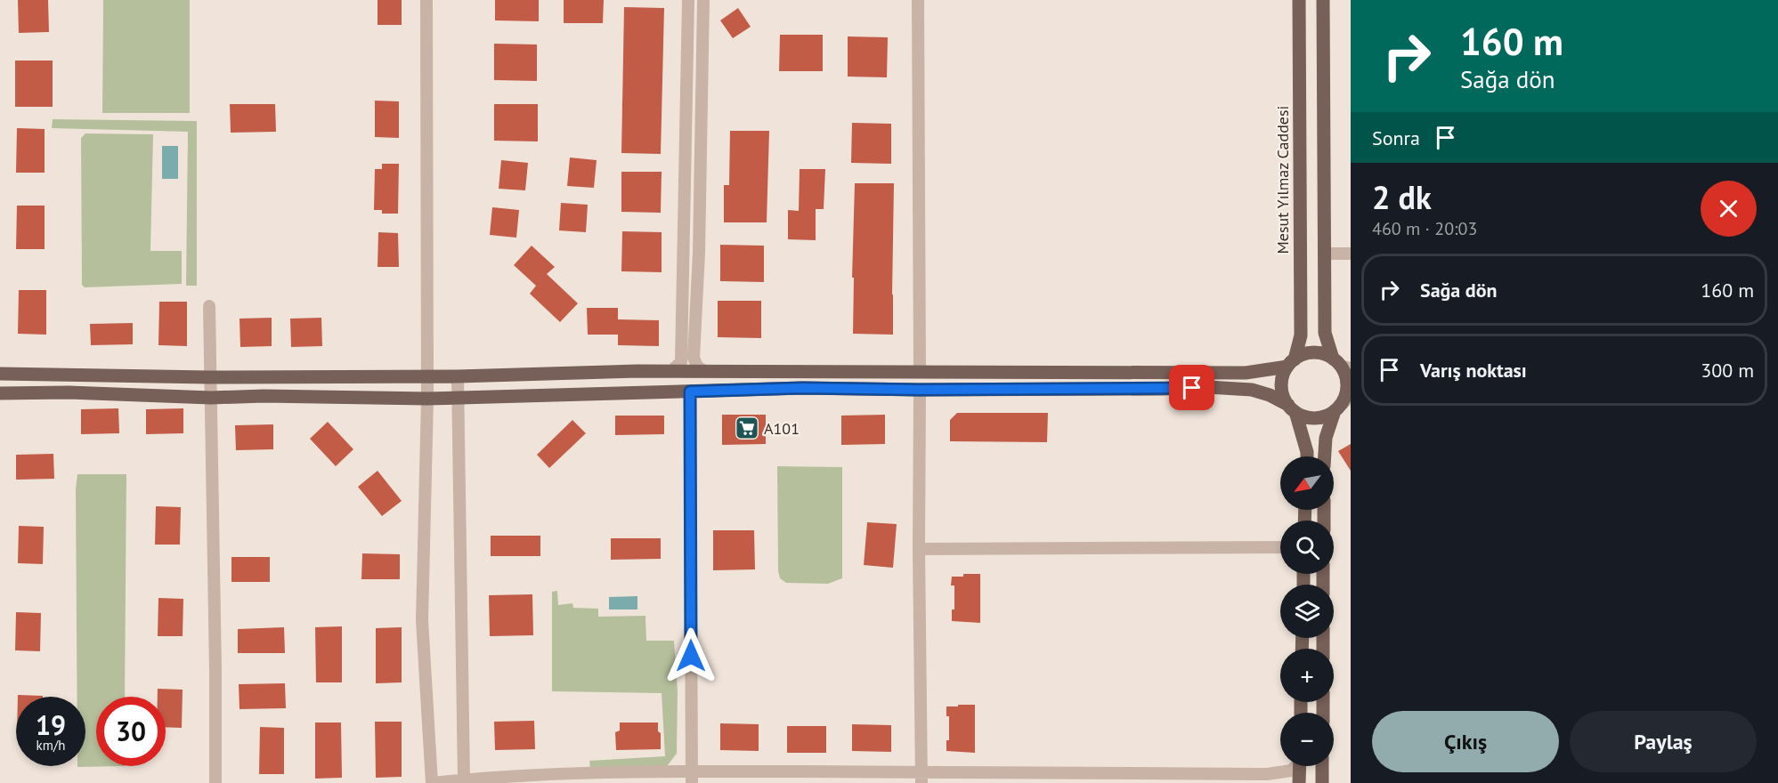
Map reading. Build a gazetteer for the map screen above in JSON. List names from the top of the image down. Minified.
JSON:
{"streets":{"main road":["Mesut Yılmaz Caddesi"]},"places":{"supermarket":["A101"]},"north":"bottom left","page":{"turn":["160 m","Sağa dön"],"then":"Sonra","heading":["2 dk","460 m · 20:03"],"list":[{"name":"Sağa dön","value":"160 m"},{"name":"Varış noktası","value":"300 m"}],"map_buttons":["+","−"],"speed":"19 km/h","limit":"30","buttons":["Çıkış","Paylaş"]}}
